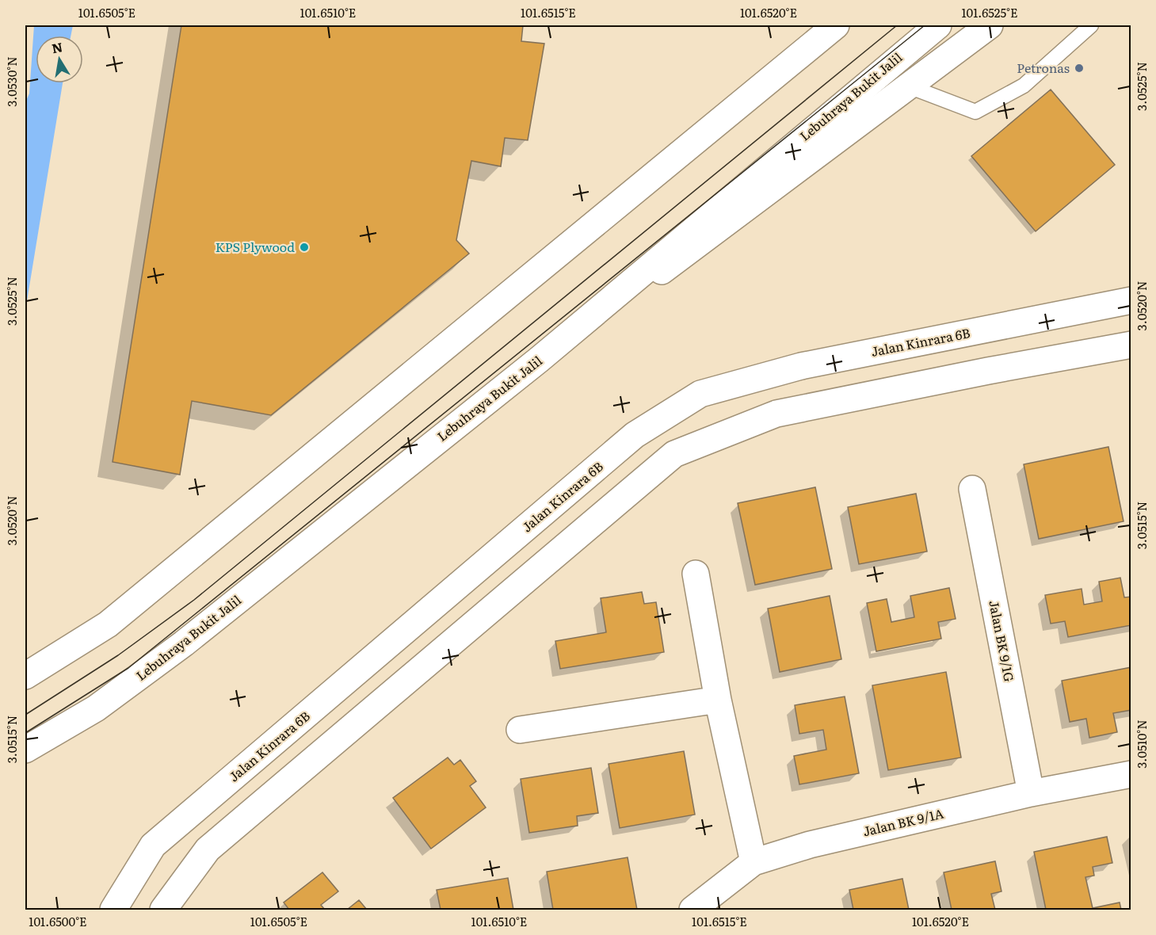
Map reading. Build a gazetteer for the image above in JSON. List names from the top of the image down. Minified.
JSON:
{"streets":{"main road":["Lebuhraya Bukit Jalil","Jalan Kinrara 6B","Jalan BK 9/1G","Jalan BK 9/1A"]},"crossings":[["Jalan BK 9/1G","Jalan BK 9/1A"]],"places":["Petronas","KPS Plywood"],"north":"top","coordinates":["101.6505°E","101.6510°E","101.6515°E","101.6520°E","101.6525°E","3.0530°N","3.0525°N","3.0520°N","3.0515°N","3.0510°N","101.6500°E"]}
